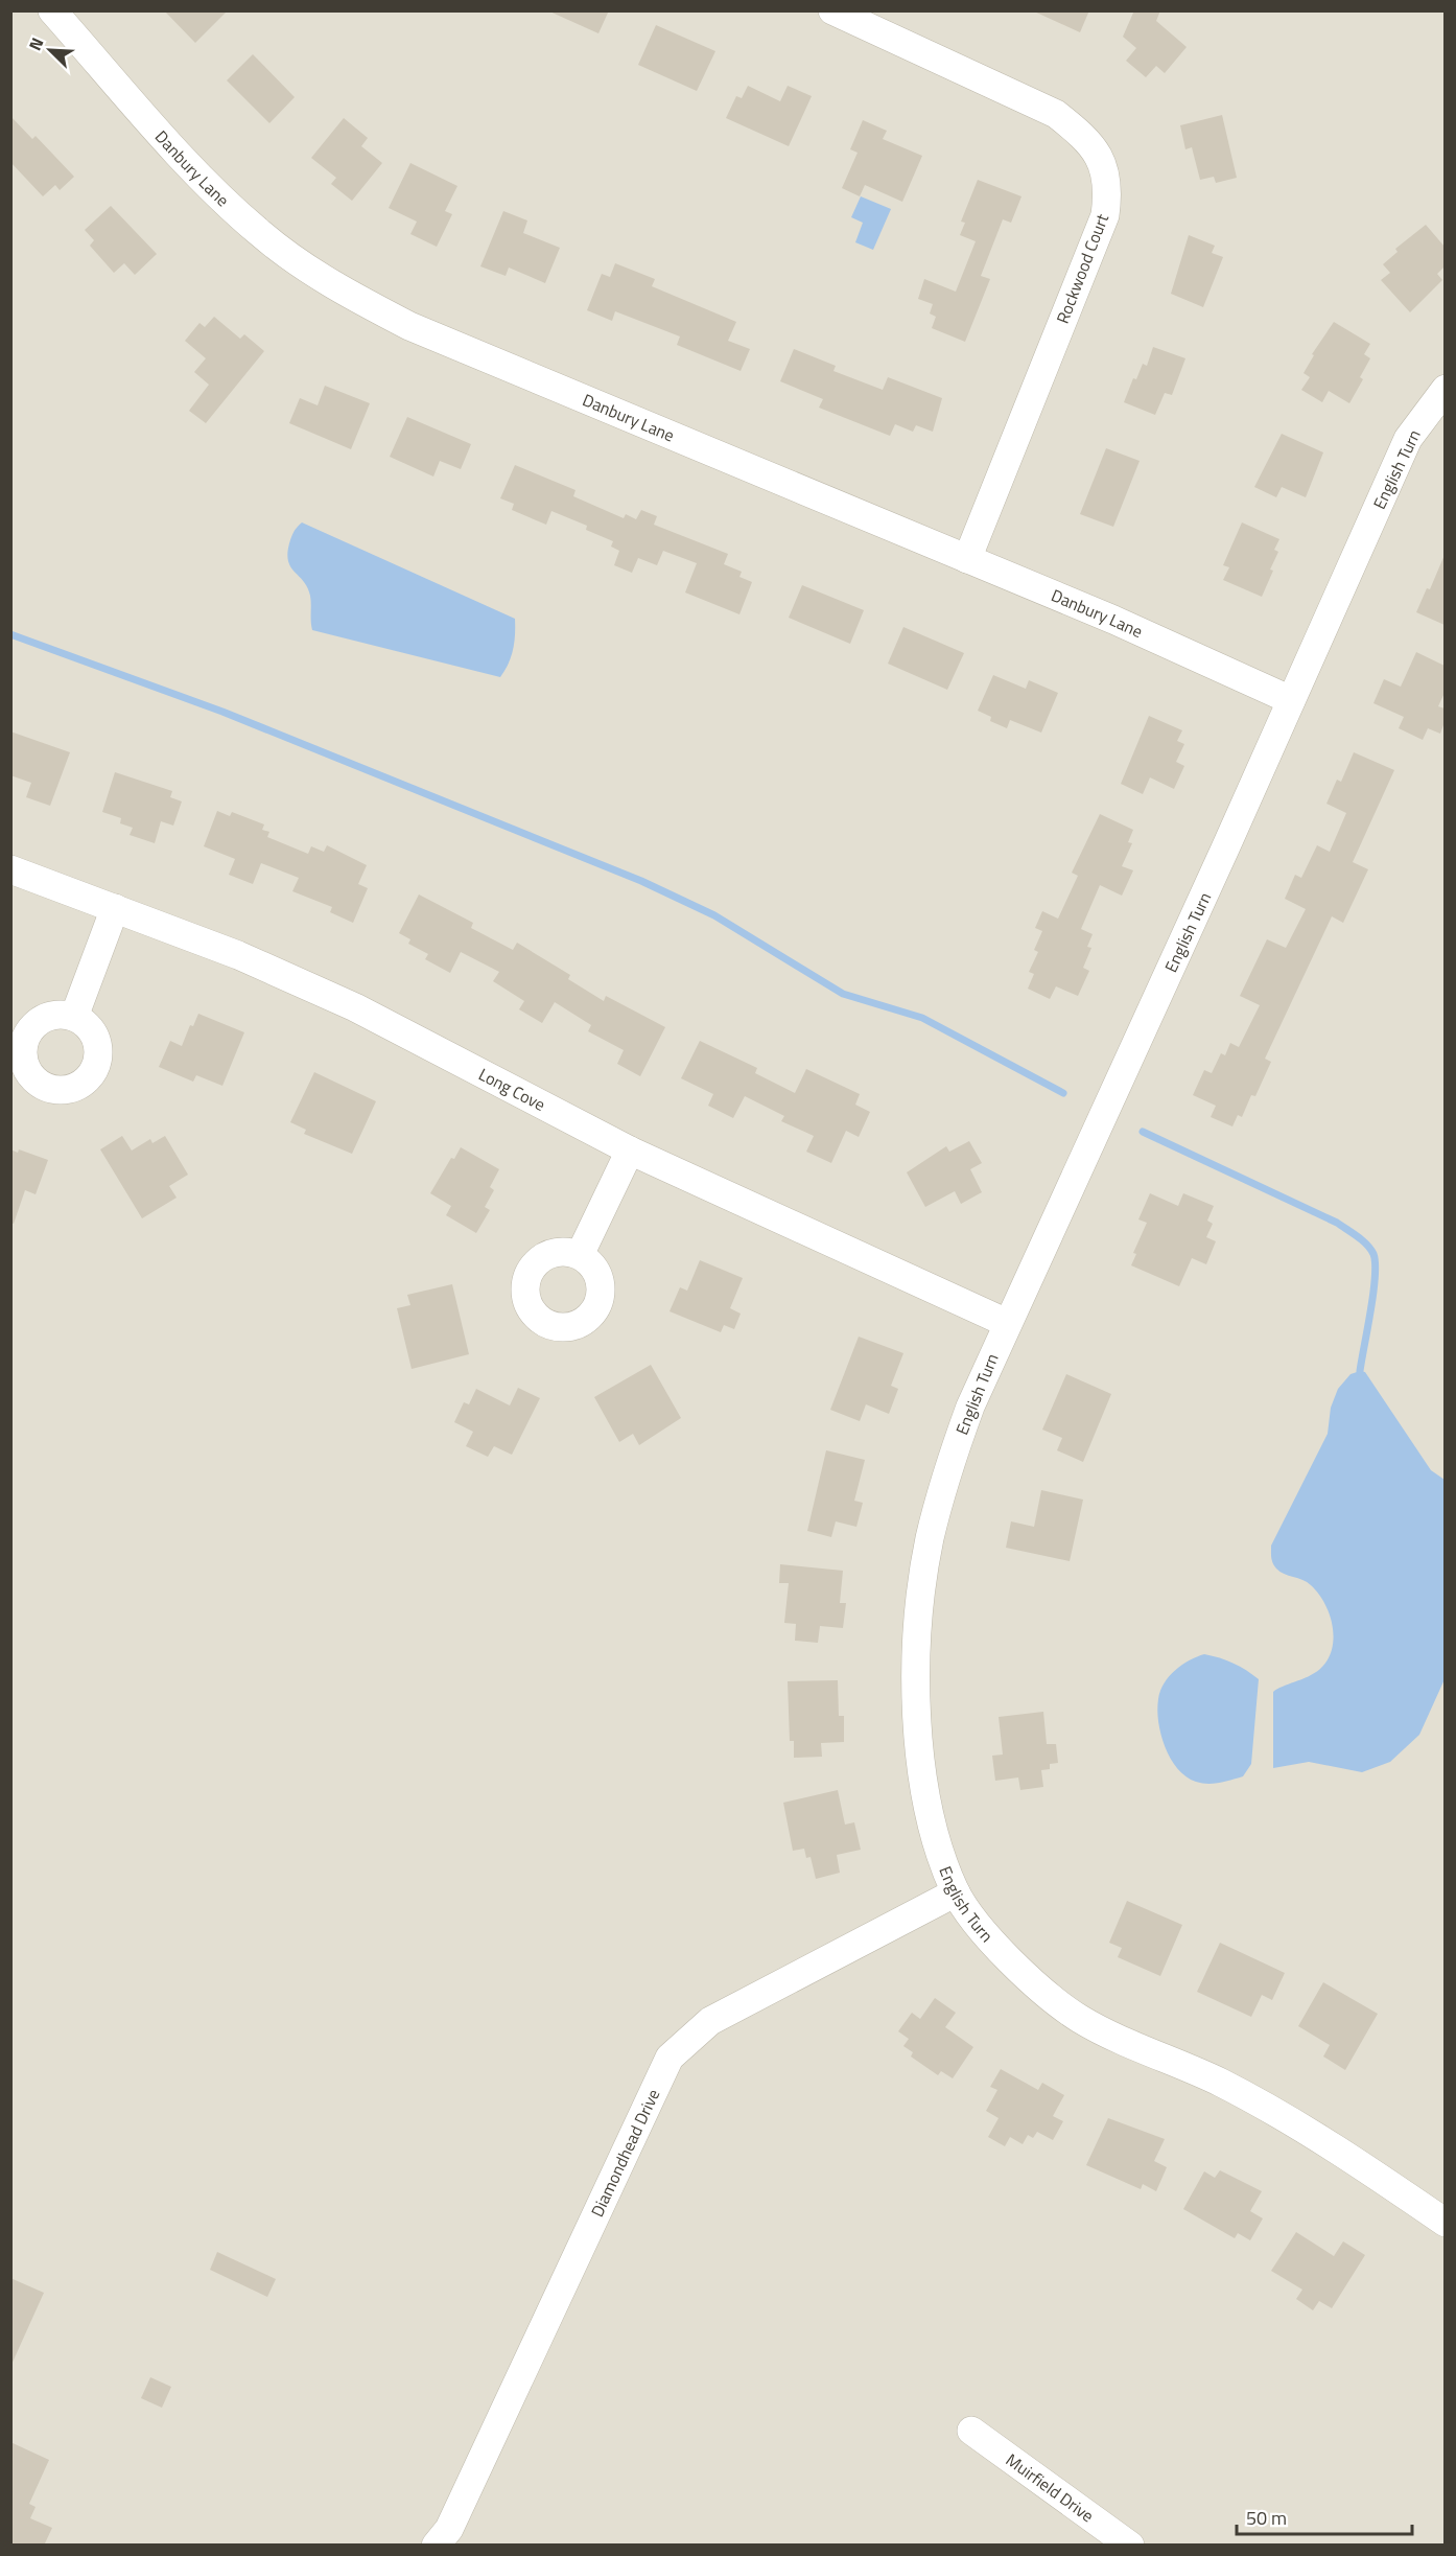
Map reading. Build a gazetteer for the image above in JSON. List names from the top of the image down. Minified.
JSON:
{"streets":{"street":["Danbury Lane","Rockwood Court","English Turn","Long Cove","Diamondhead Drive","Muirfield Drive"]},"crossings":[["Danbury Lane","Rockwood Court"],["Danbury Lane","English Turn"],["English Turn","Long Cove"],["English Turn","Diamondhead Drive"]],"scale_bar":"50 m","north":"top left"}
